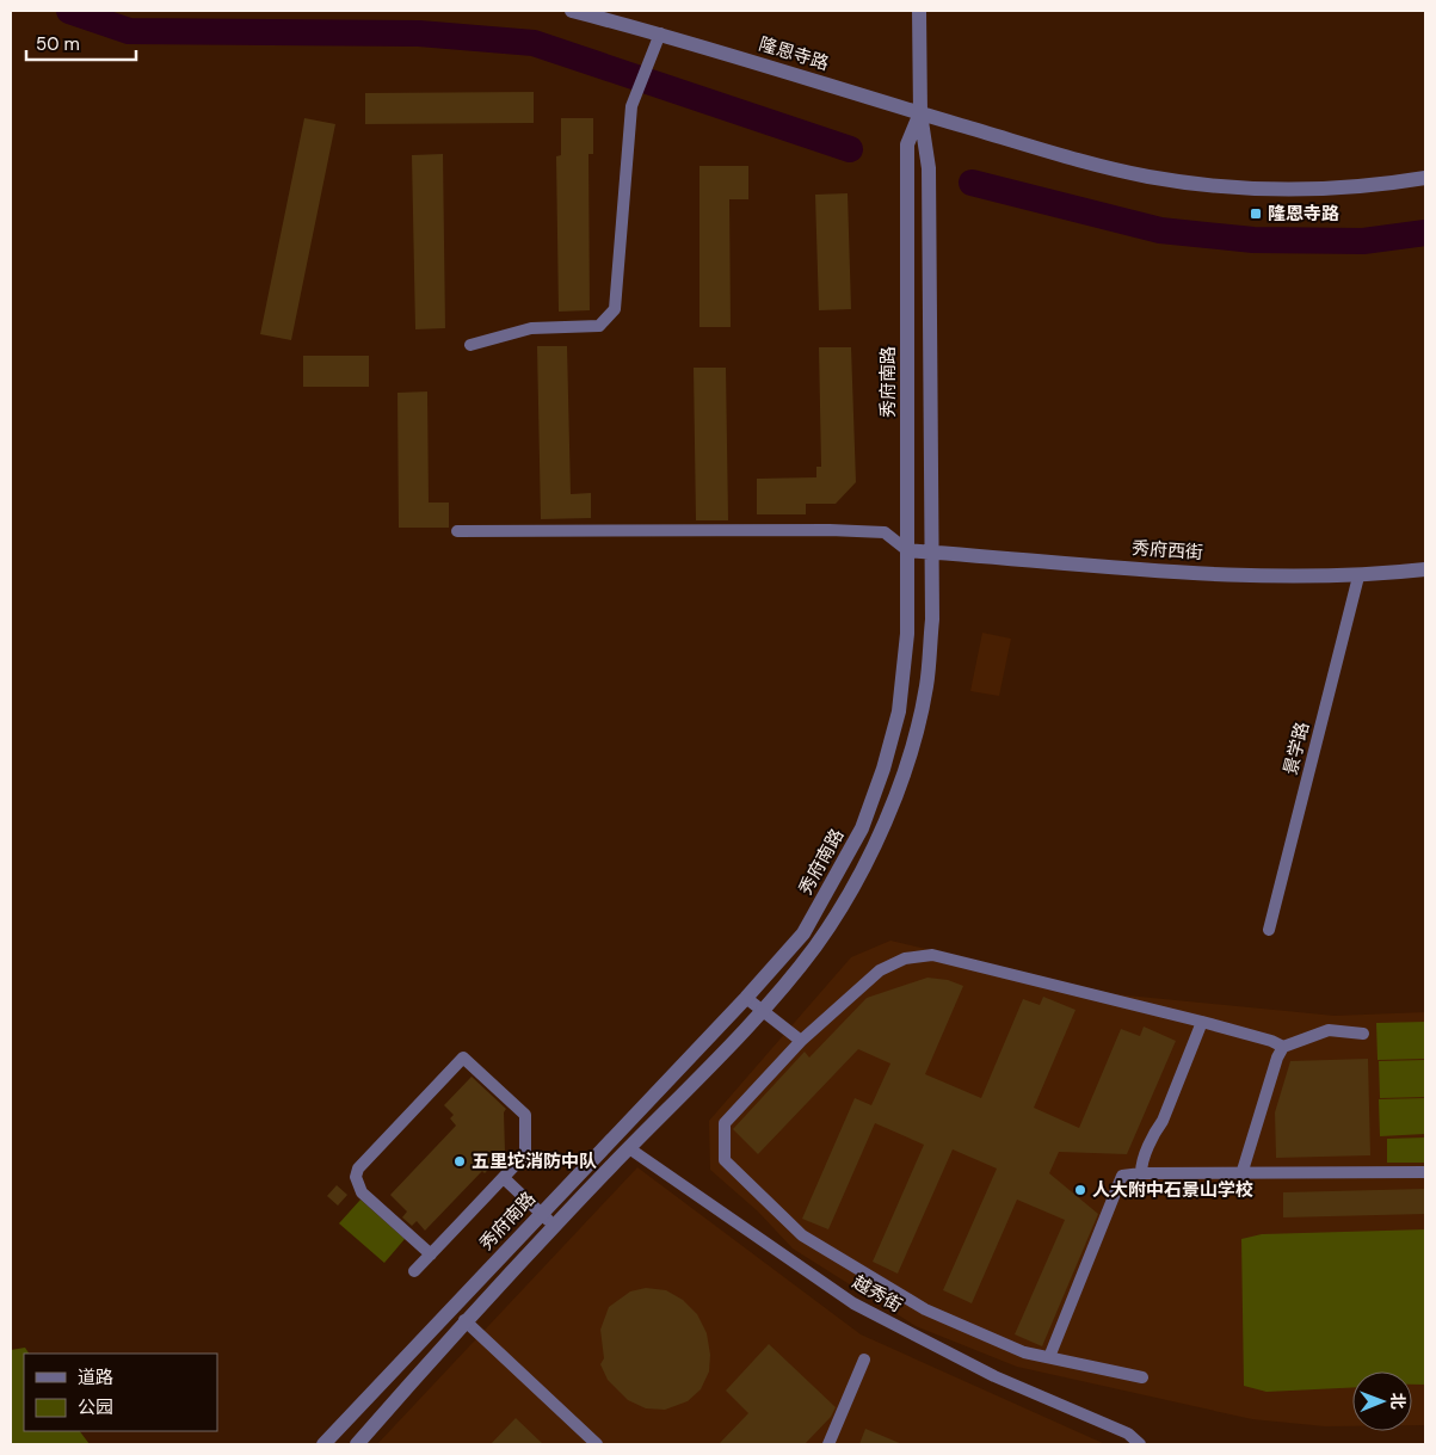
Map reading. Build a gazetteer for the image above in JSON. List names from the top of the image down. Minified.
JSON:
{"streets":{"street":["隆恩寺路","秀府南路","秀府西街","景学路","越秀街"]},"crossings":[["隆恩寺路","秀府南路"],["秀府南路","秀府西街"],["秀府南路","越秀街"],["秀府西街","景学路"]],"places":{"transit":["隆恩寺路"],"other":["五里坨消防中队","人大附中石景山学校"]},"legend":["道路","公园"],"scale_bar":"50 m","north":"right"}
